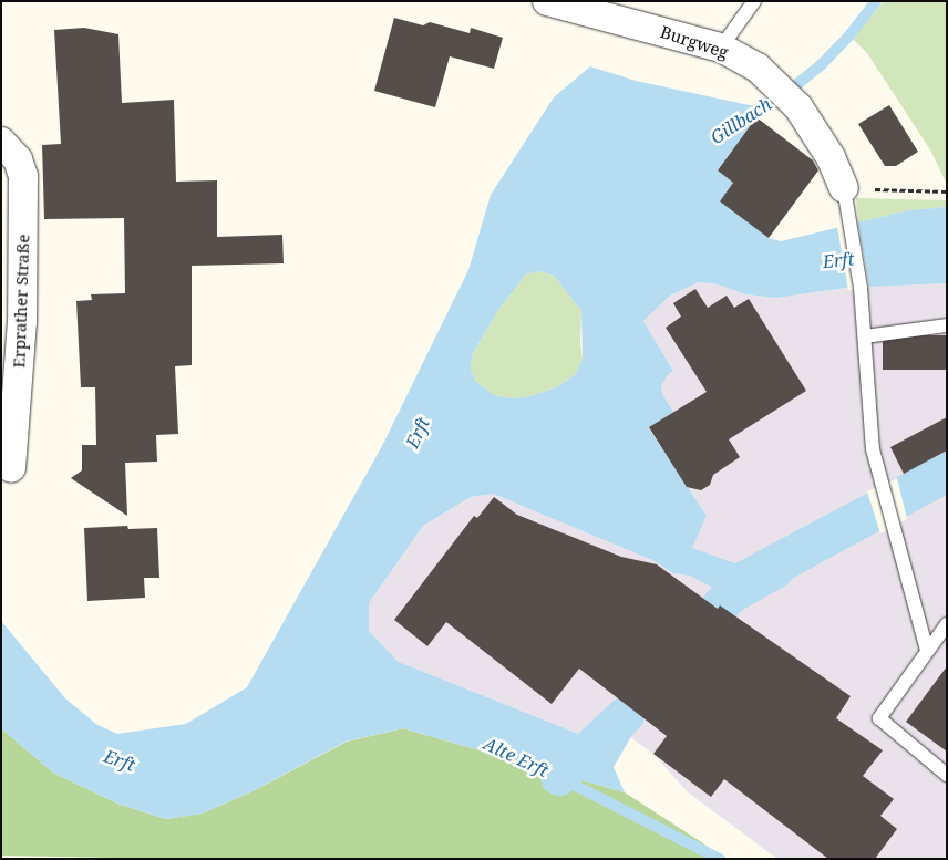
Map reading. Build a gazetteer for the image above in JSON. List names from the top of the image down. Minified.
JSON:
{"streets":{"street":["Burgweg","Erprather Straße"]},"water":["Gillbach","Erft","Alte Erft"]}
